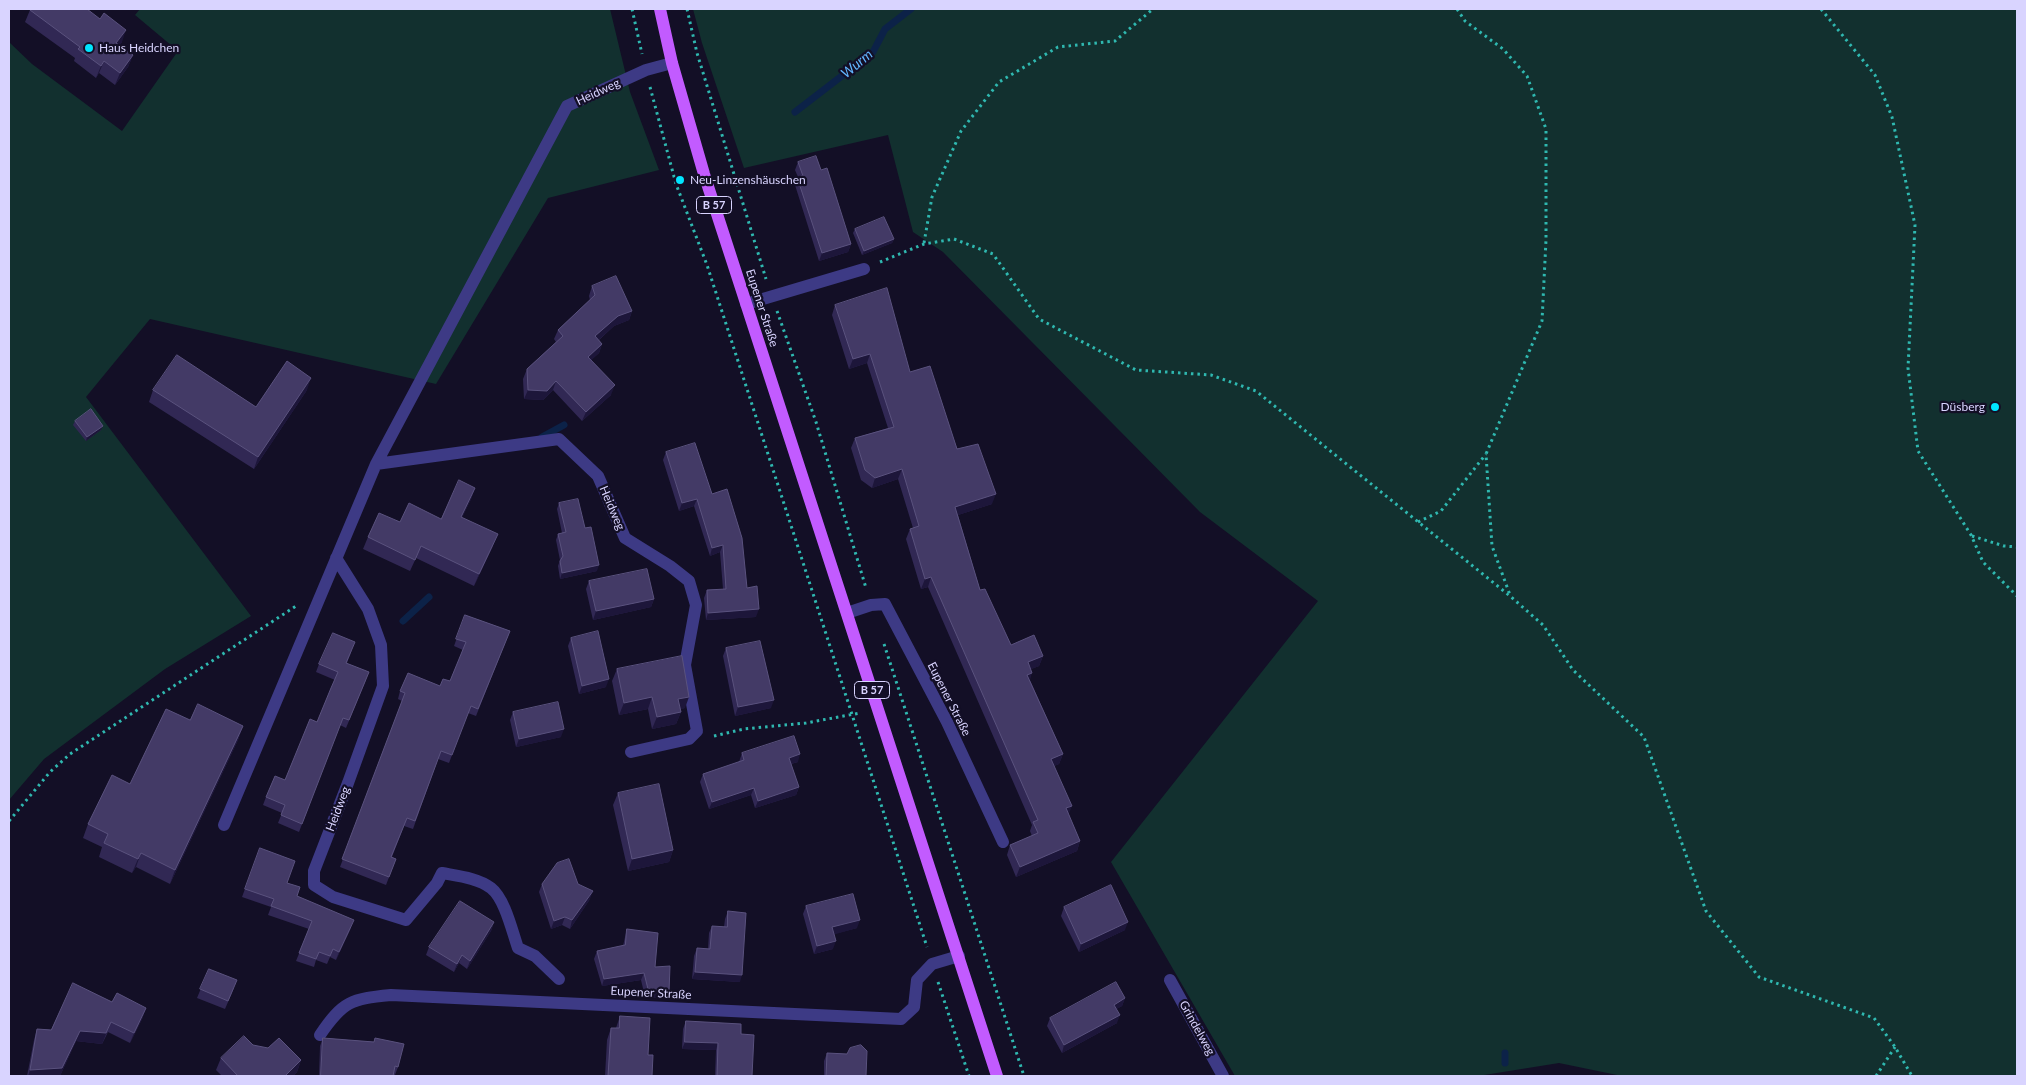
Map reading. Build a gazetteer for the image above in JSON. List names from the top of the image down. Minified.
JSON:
{"streets":{"main road":["B 57","Eupener Straße"],"street":["Heidweg","Grindelweg"]},"crossings":[["Heidweg","Eupener Straße"]],"water":["Wurm"],"places":["Haus Heidchen","Neu-Linzenshäuschen","Düsberg"]}
